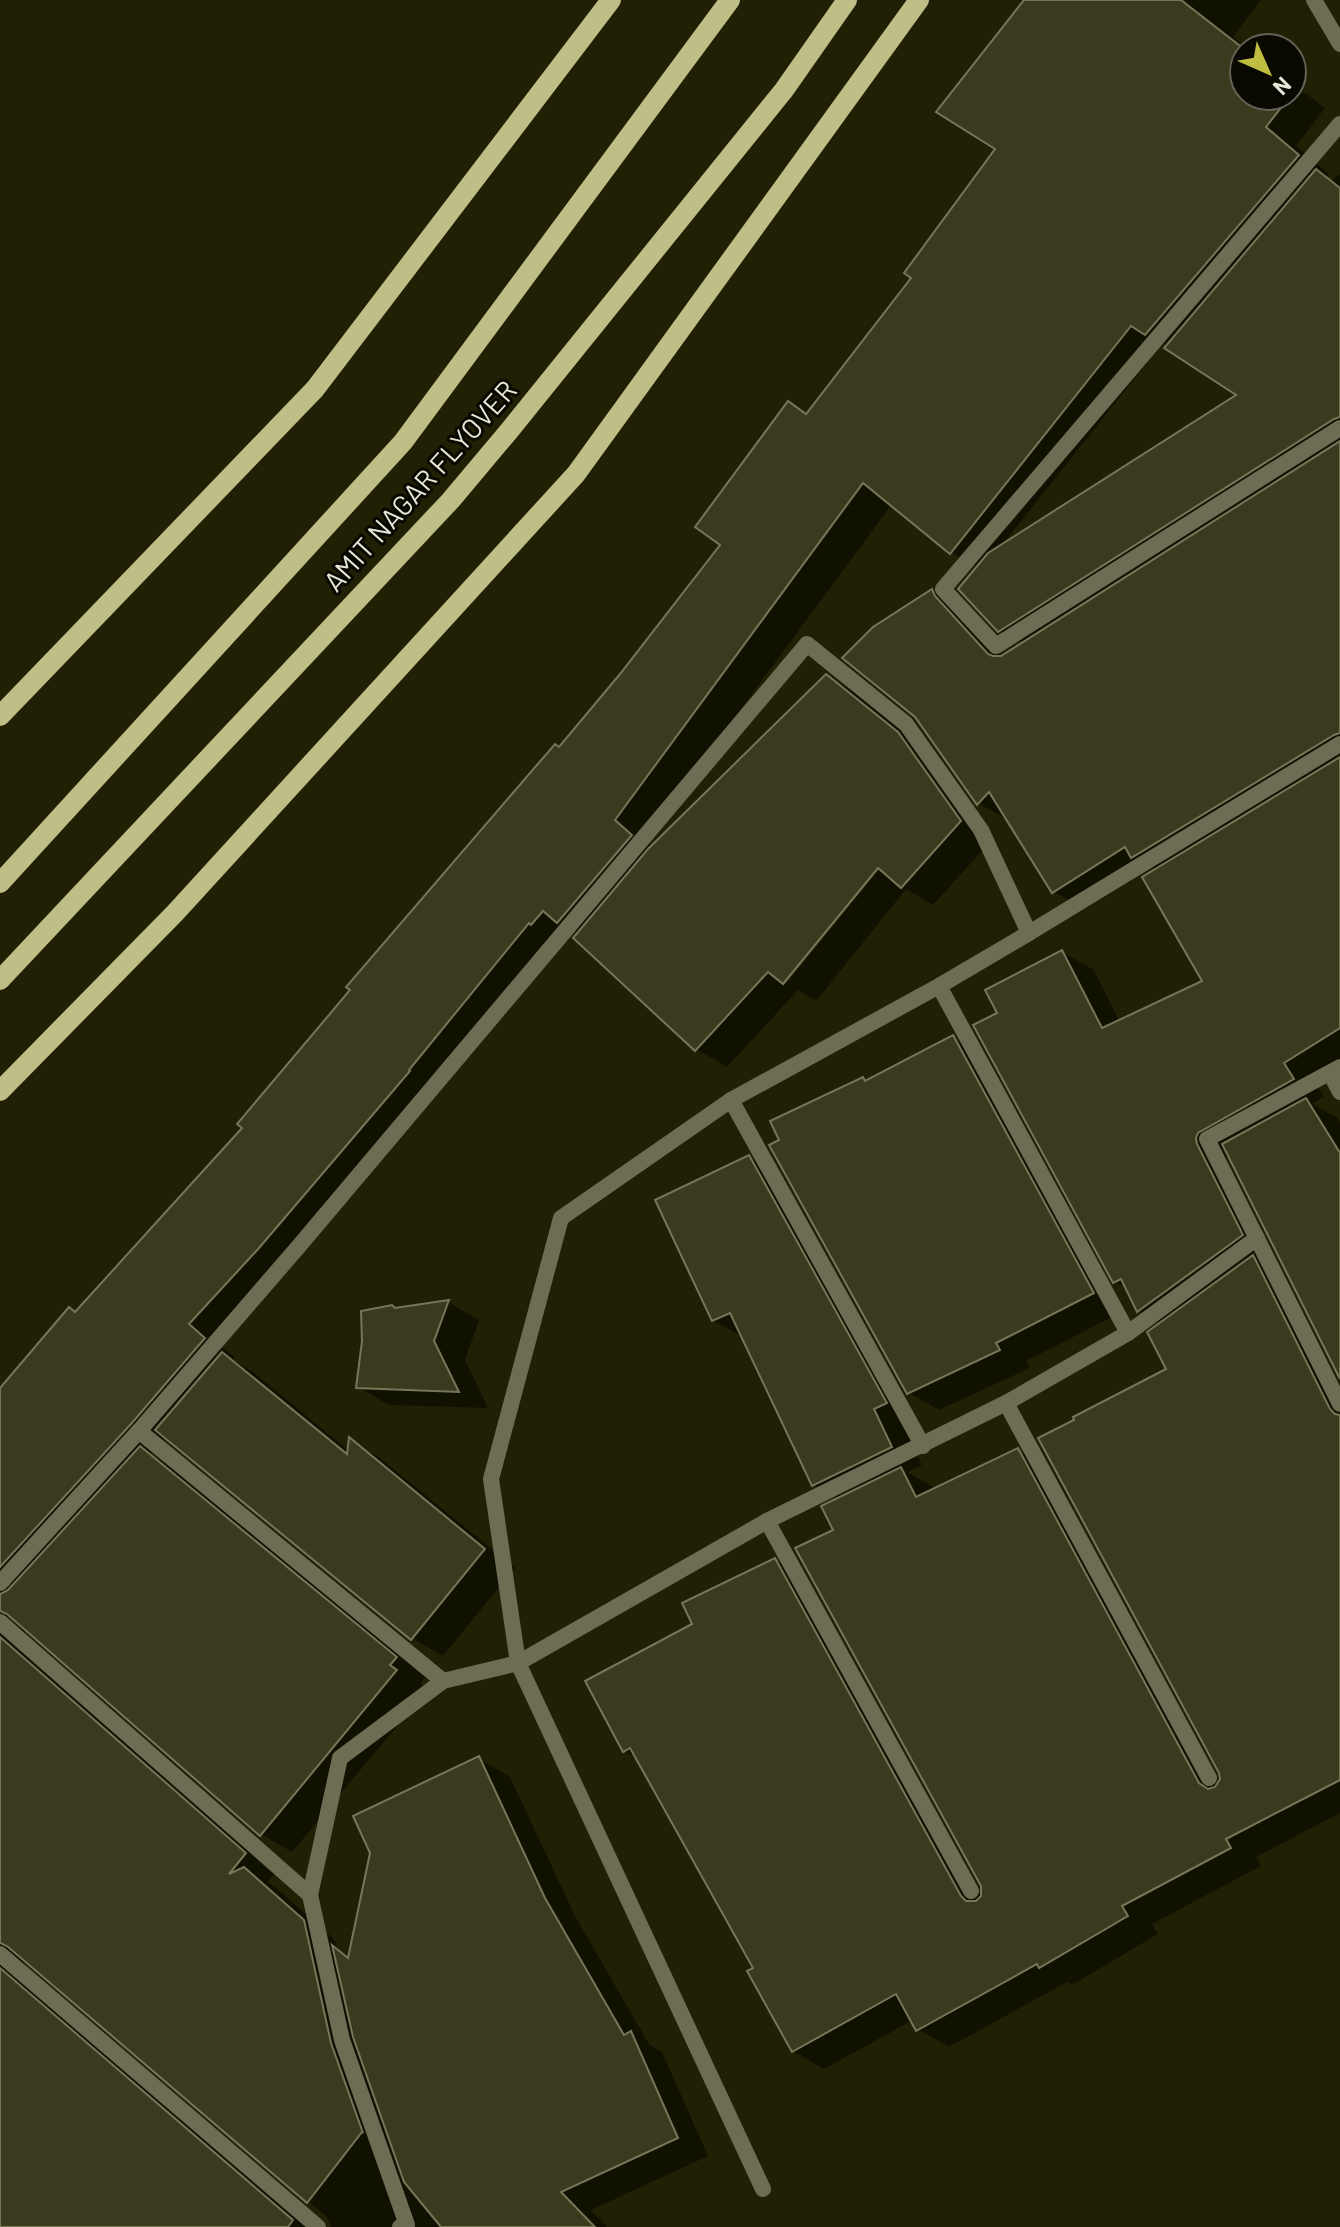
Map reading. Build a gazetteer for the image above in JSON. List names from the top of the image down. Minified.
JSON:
{"streets":{"main road":["AMIT NAGAR FLYOVER"]},"north":"bottom right"}
